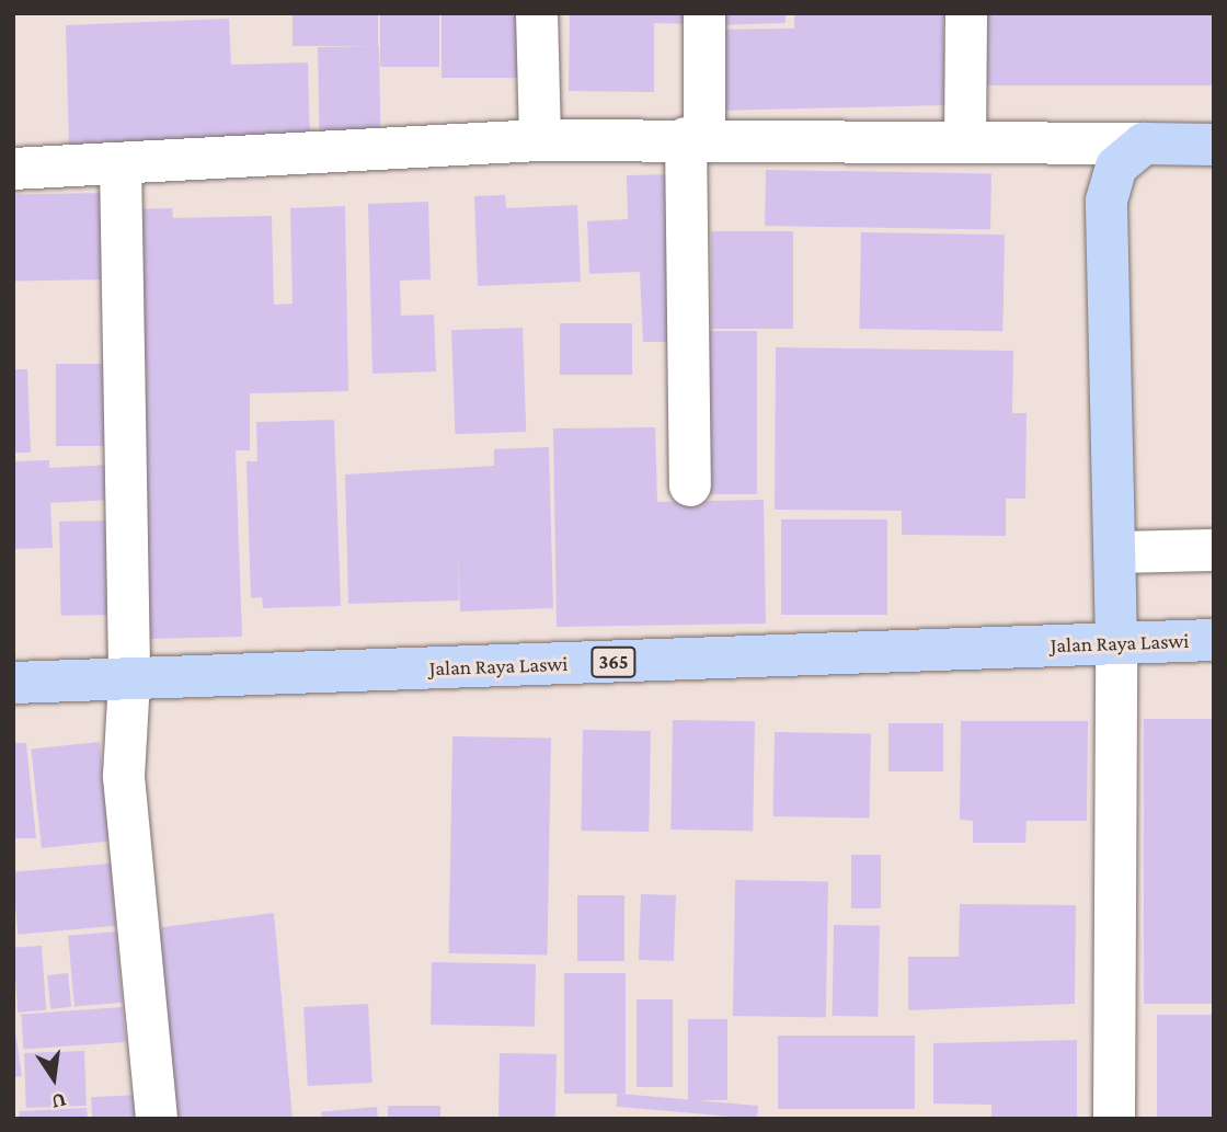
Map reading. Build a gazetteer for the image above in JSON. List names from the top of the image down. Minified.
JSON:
{"streets":{"main road":["Jalan Raya Laswi","365"]},"north":"bottom"}
